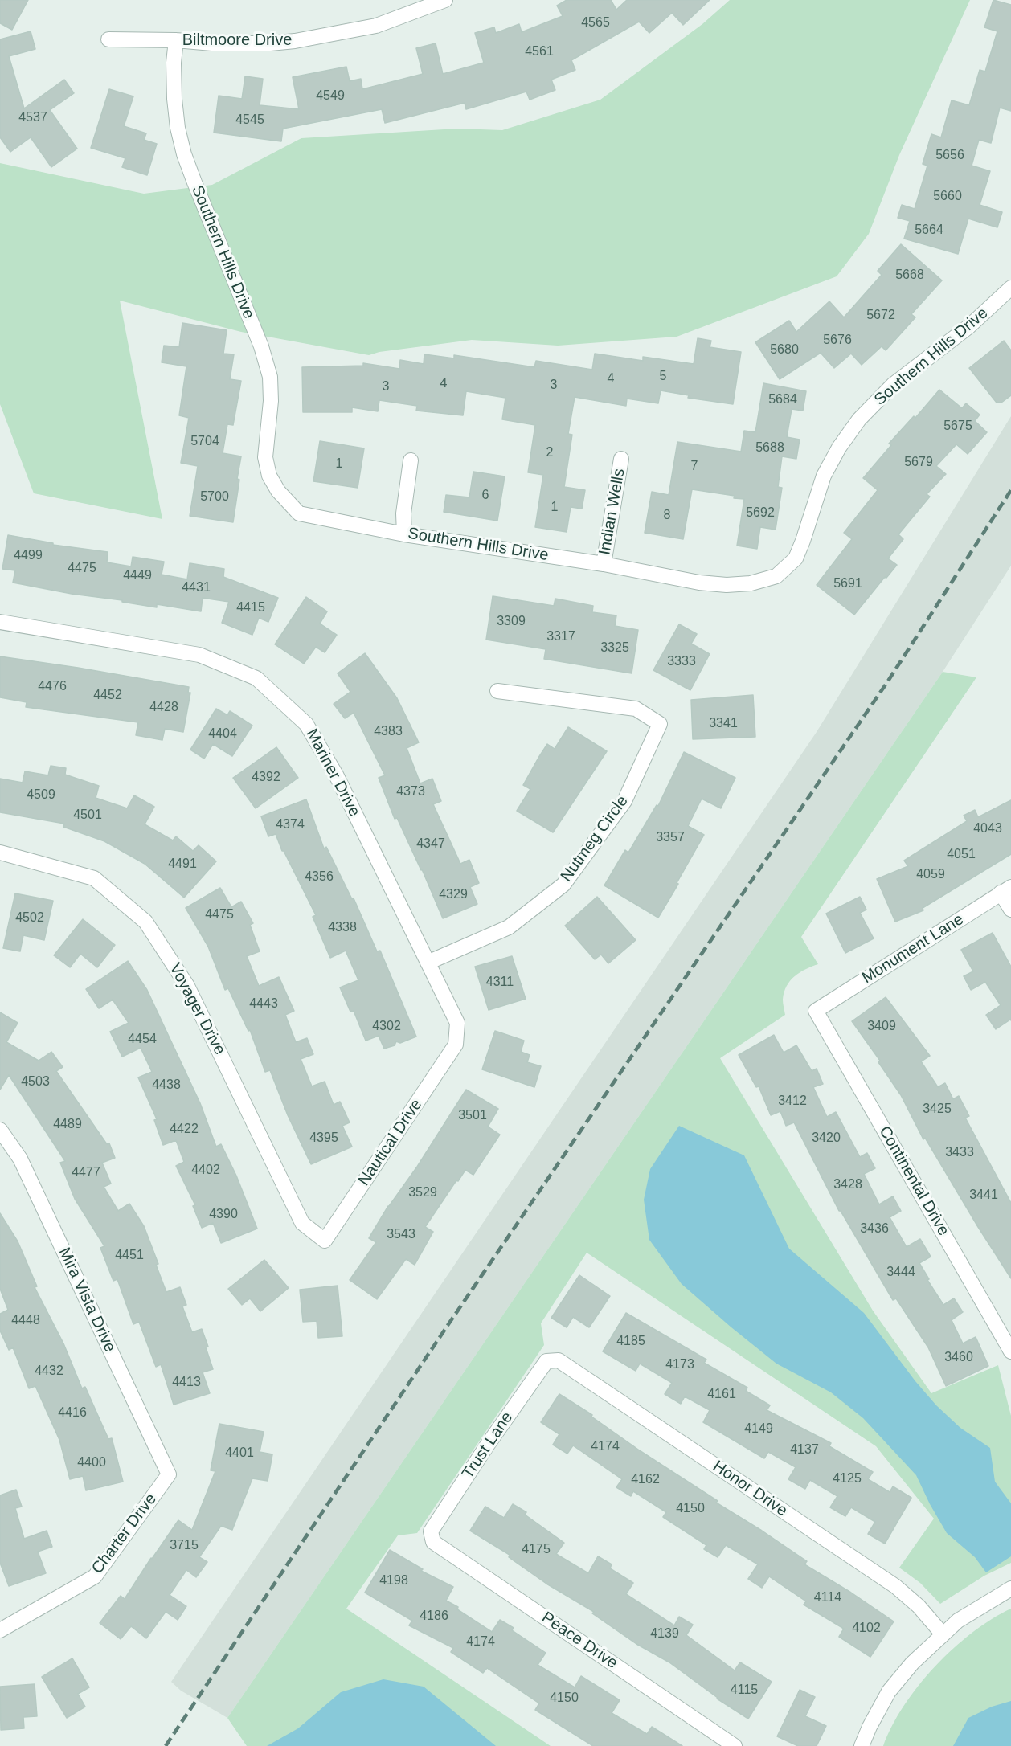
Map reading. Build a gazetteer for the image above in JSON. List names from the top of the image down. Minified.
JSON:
{"streets":{"street":["Biltmoore Drive","Southern Hills Drive","Indian Wells","Mariner Drive","Nutmeg Circle","Monument Lane","Voyager Drive","Nautical Drive","Continental Drive","Mira Vista Drive","Trust Lane","Honor Drive","Charter Drive","Peace Drive"]},"crossings":[["Biltmoore Drive","Southern Hills Drive"],["Southern Hills Drive","Indian Wells"],["Mariner Drive","Nutmeg Circle"],["Mariner Drive","Nautical Drive"],["Monument Lane","Continental Drive"],["Voyager Drive","Nautical Drive"],["Mira Vista Drive","Charter Drive"],["Trust Lane","Honor Drive"],["Trust Lane","Peace Drive"]],"house_numbers":["4565","4561","4549","4537","4545","5656","5660","5664","5668","5672","5676","5680","5","4","4","3","3","5684","5675","5704","5688","2","5679","1","7","6","5700","1","5692","8","4499","4475","4449","5691","4431","4415","3309","3317","3325","3333","4476","4452","4428","3341","4383","4404","4392","4373","4509","4501","4374","4043","3357","4347","4051","4491","4059","4356","4329","4475","4502","4338","4311","4443","4302","3409","4454","4503","4438","3412","3425","3501","4489","4422","4395","3420","3433","4402","4477","3428","3529","3441","4390","3436","3543","4451","3444","4448","4185","3460","4173","4432","4413","4161","4416","4149","4174","4137","4401","4400","4125","4162","4150","3715","4175","4198","4114","4186","4102","4139","4174","4115","4150"]}
